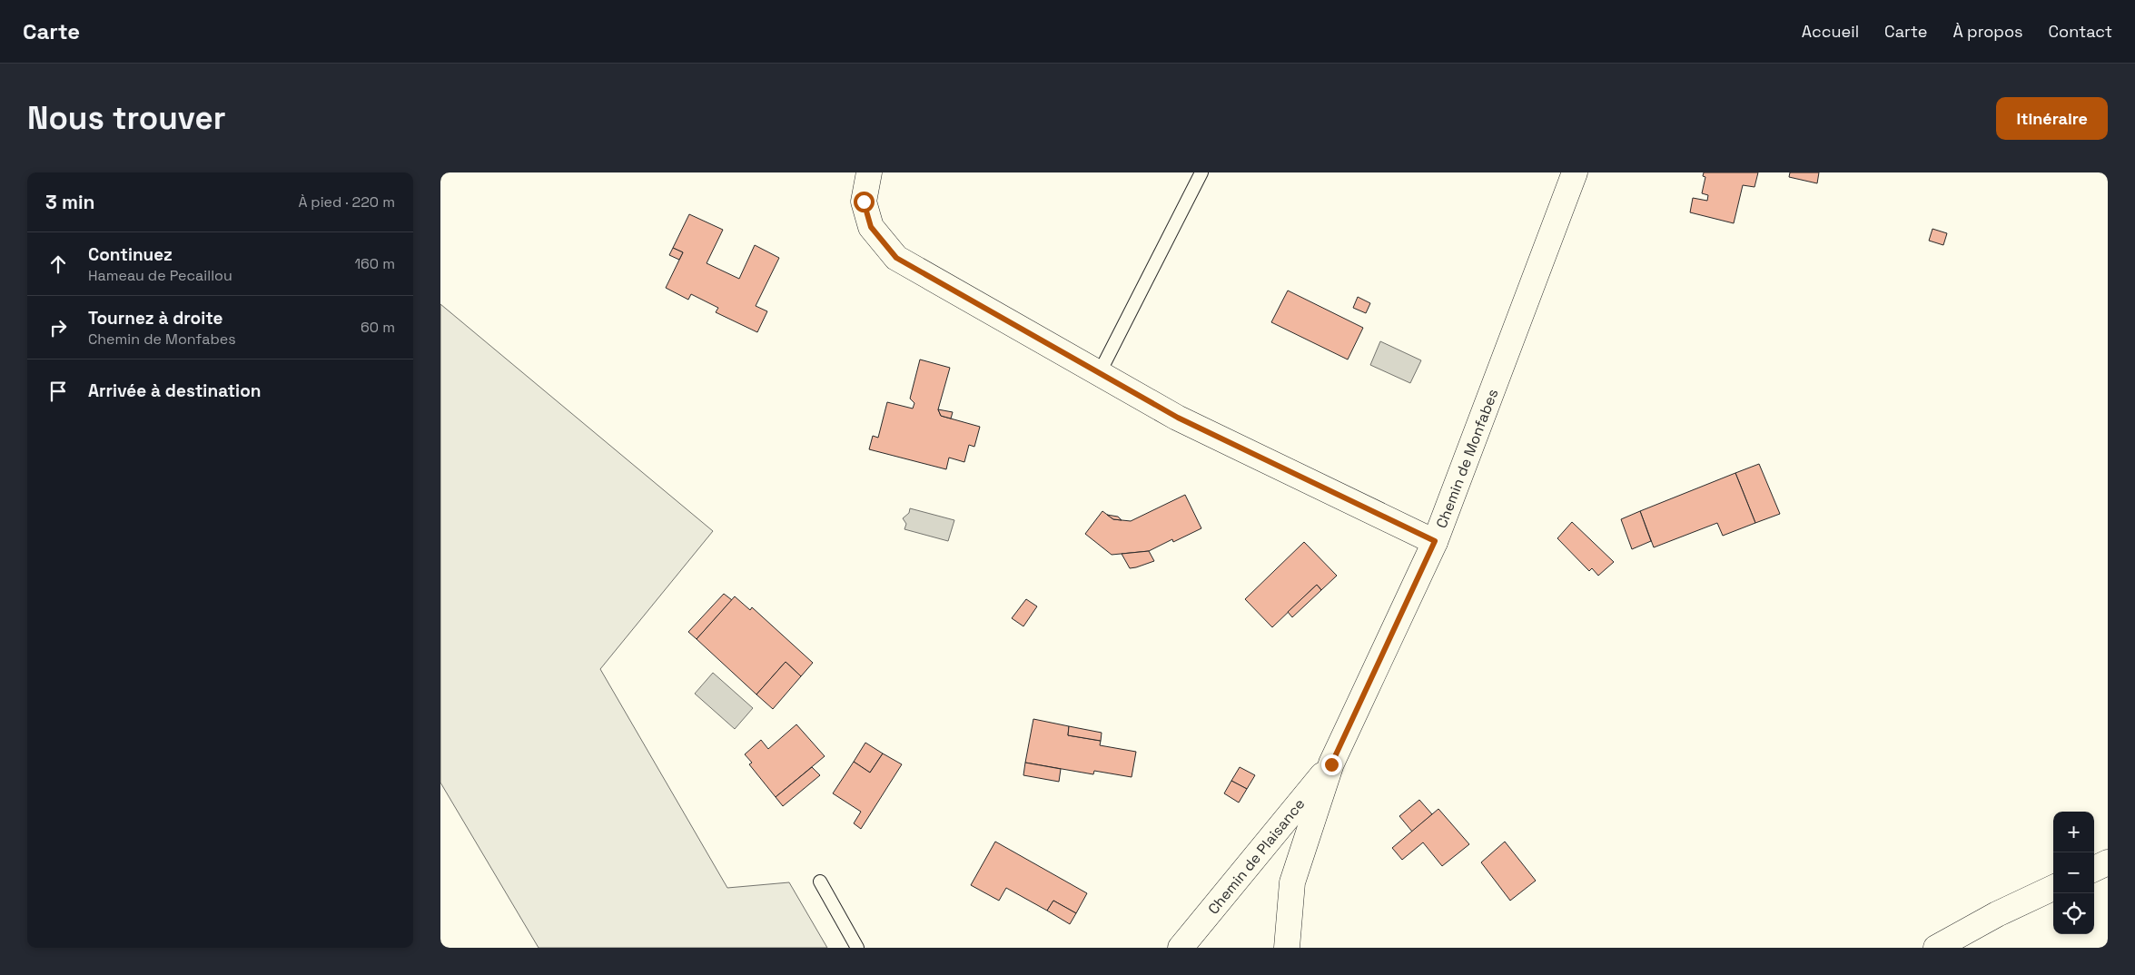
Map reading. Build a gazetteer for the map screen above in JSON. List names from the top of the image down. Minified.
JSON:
{"streets":{"street":["Chemin de Monfabes","Chemin de Plaisance"]},"crossings":[["Chemin de Monfabes","Chemin de Plaisance"]],"page":{"header":"Carte","nav":["Accueil","Carte","À propos","Contact"],"buttons":"Itinéraire","title":"Nous trouver","heading":["3 min","À pied · 220 m"],"list":[["Continuez","Hameau de Pecaillou","160 m"],["Tournez à droite","Chemin de Monfabes","60 m"],"Arrivée à destination"],"map_buttons":["+","−"]}}
